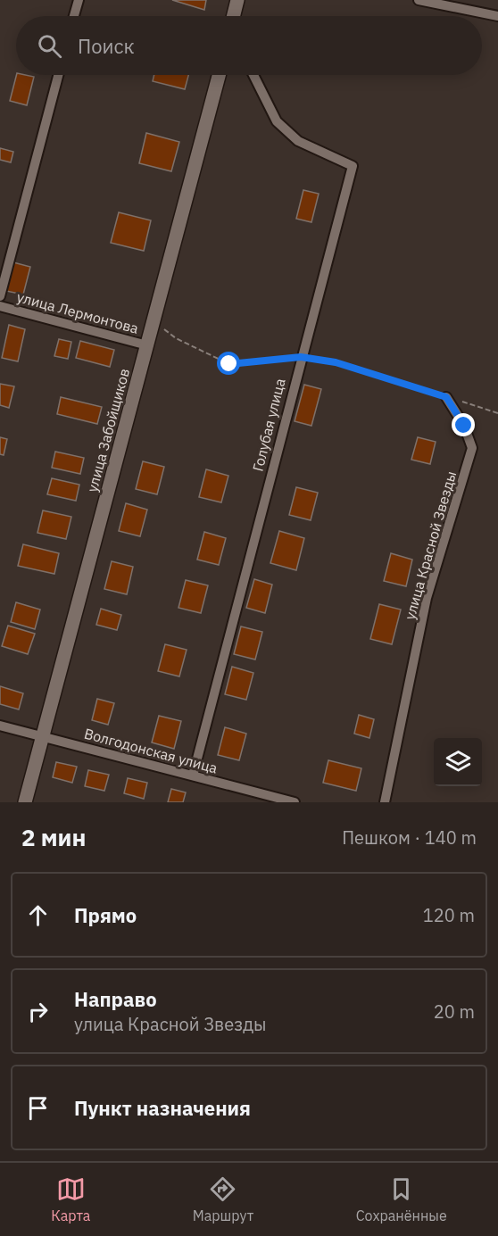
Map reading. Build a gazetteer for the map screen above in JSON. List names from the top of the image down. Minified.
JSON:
{"streets":{"street":["улица Лермонтова","Голубая улица","улица Забойщиков","улица Красной Звезды","Волгодонская улица"]},"crossings":[["улица Лермонтова","улица Забойщиков"],["Голубая улица","Волгодонская улица"],["улица Забойщиков","Волгодонская улица"]],"page":{"search":"Поиск","heading":["2 мин","Пешком · 140 m"],"list":[["Прямо","120 m"],["Направо","улица Красной Звезды","20 m"],"Пункт назначения"],"nav":["Карта","Маршрут","Сохранённые"]}}
